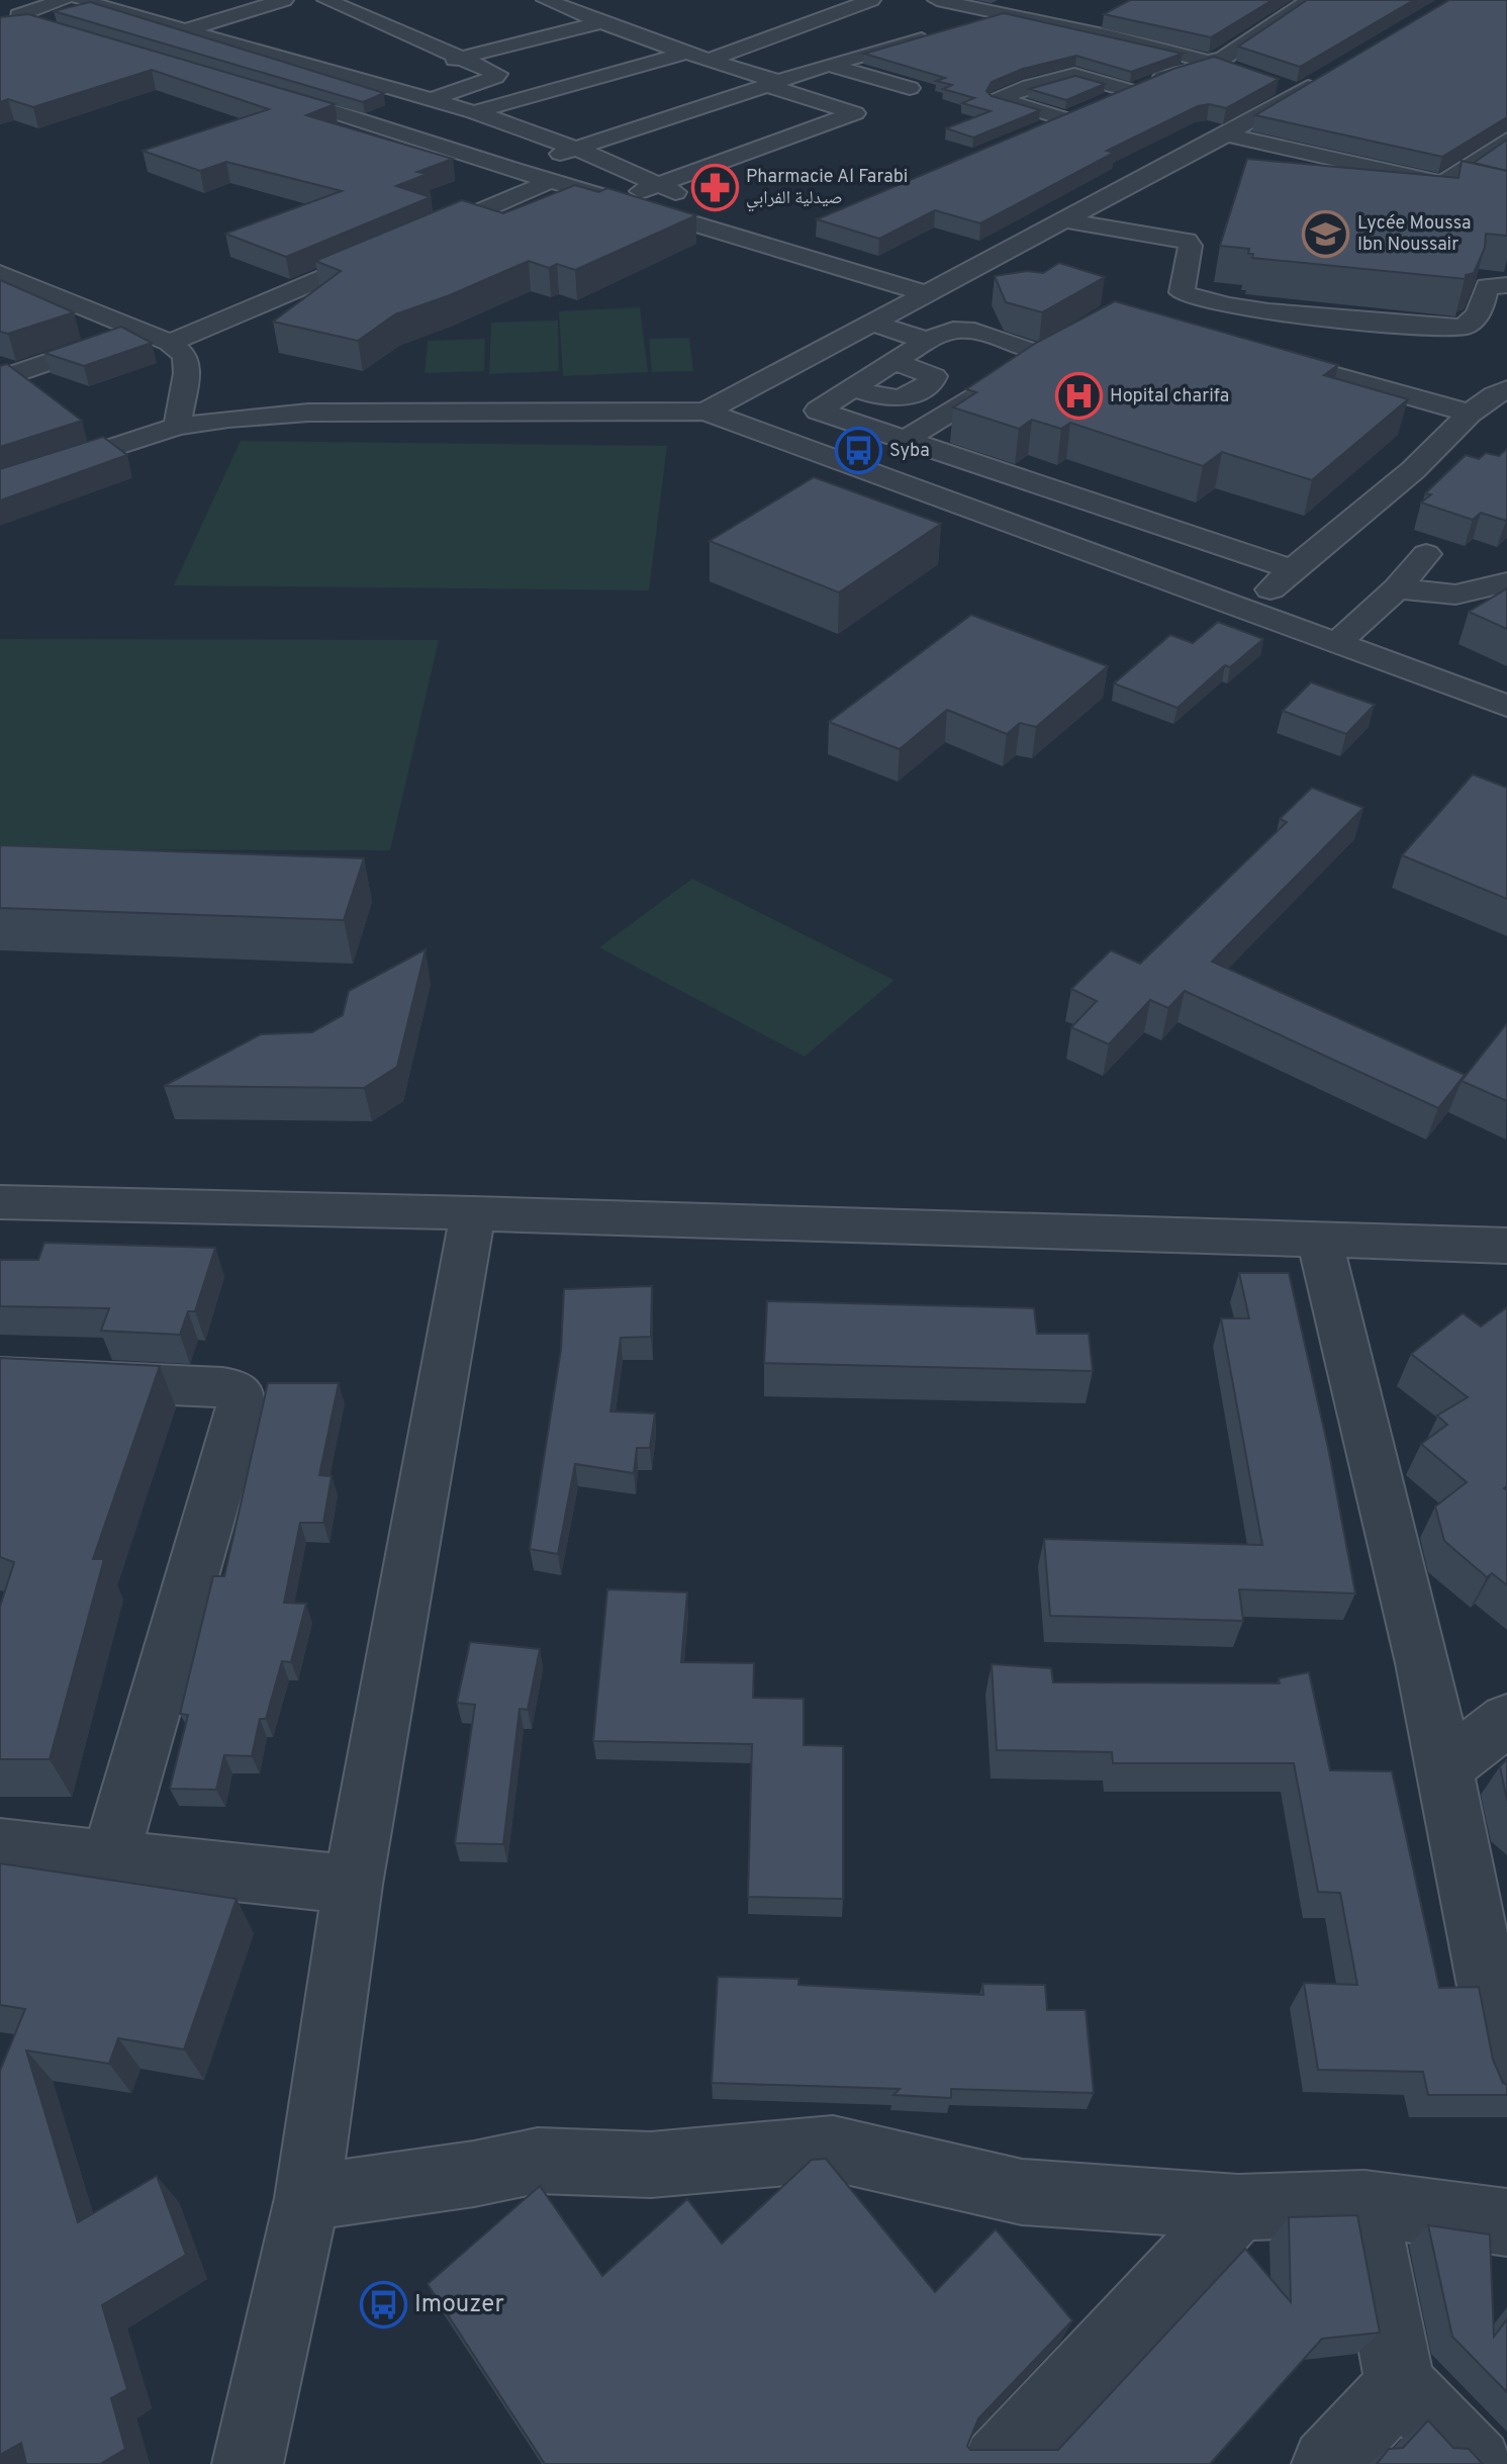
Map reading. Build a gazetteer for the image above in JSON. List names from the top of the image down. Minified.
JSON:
{"places":{"pharmacy":["Pharmacie Al Farabi صيدلية الفرابي"],"school or university":["Lycée Moussa Ibn Noussair"],"hospital":["Hopital charifa"],"bus stop":["Syba","Imouzer"]}}
